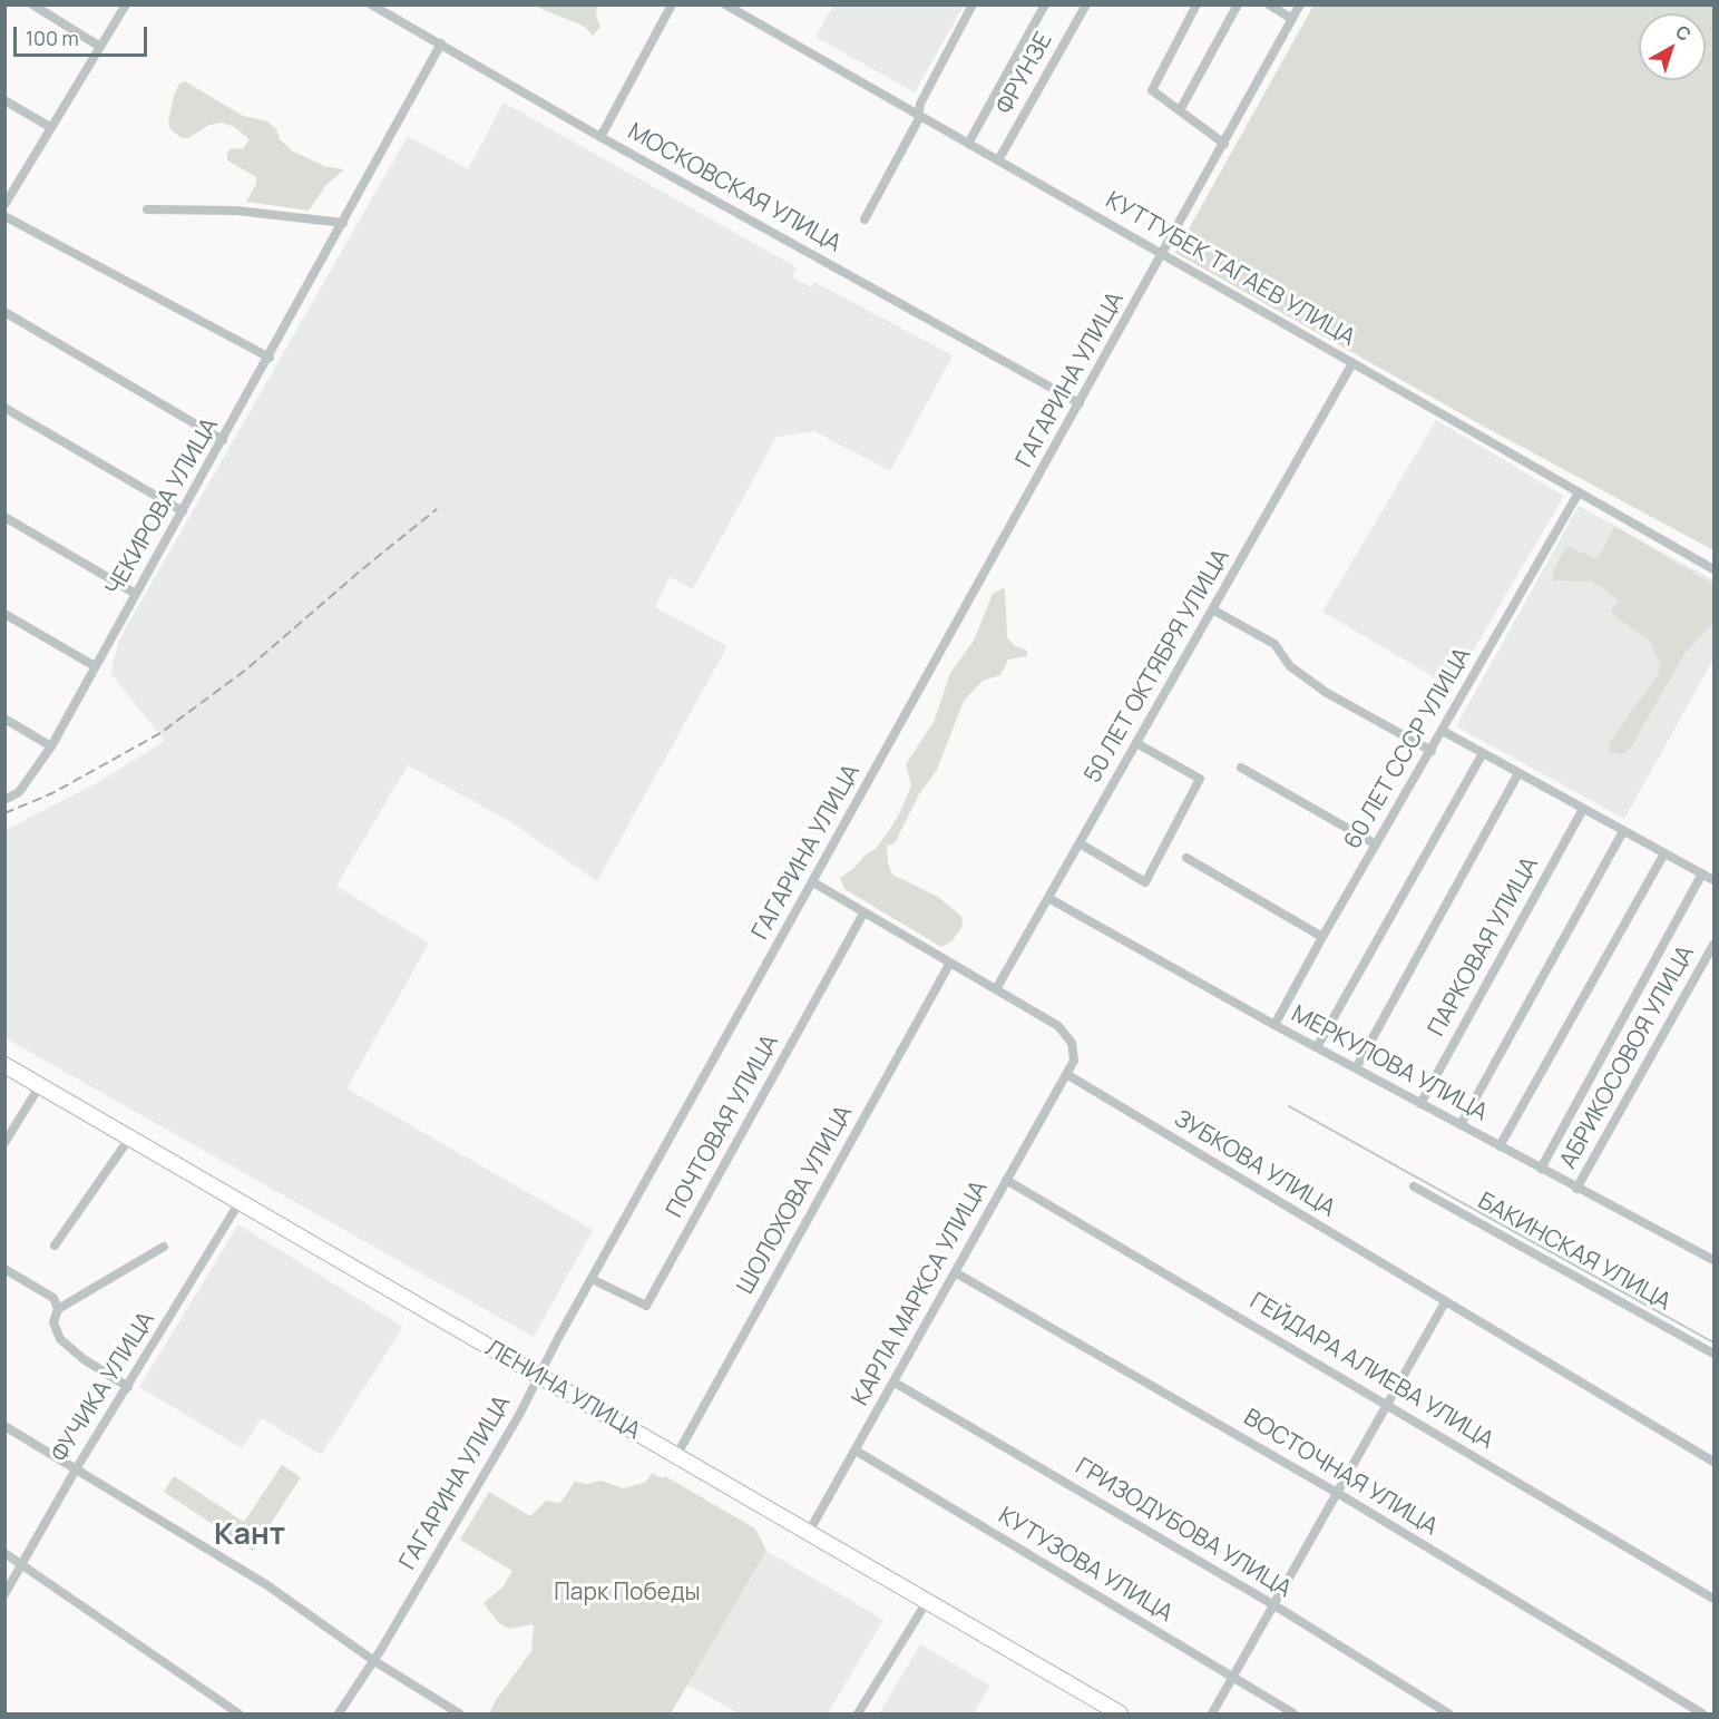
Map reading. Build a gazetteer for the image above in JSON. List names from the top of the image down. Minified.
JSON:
{"streets":{"main road":["ЛЕНИНА УЛИЦА"],"street":["ФРУНЗЕ","МОСКОВСКАЯ УЛИЦА","КУТТУБЕК ТАГАЕВ УЛИЦА","ГАГАРИНА УЛИЦА","ЧЕКИРОВА УЛИЦА","50 ЛЕТ ОКТЯБРЯ УЛИЦА","60 ЛЕТ СССР УЛИЦА","ПАРКОВАЯ УЛИЦА","АБРИКОСОВОЯ УЛИЦА","МЕРКУЛОВА УЛИЦА","ПОЧТОВАЯ УЛИЦА","ЗУБКОВА УЛИЦА","ШОЛОХОВА УЛИЦА","БАКИНСКАЯ УЛИЦА","КАРЛА МАРКСА УЛИЦА","ГЕЙДАРА АЛИЕВА УЛИЦА","ФУЧИКА УЛИЦА","ВОСТОЧНАЯ УЛИЦА","ГРИЗОДУБОВА УЛИЦА","КУТУЗОВА УЛИЦА"]},"crossings":[["ФРУНЗЕ","КУТТУБЕК ТАГАЕВ УЛИЦА"],["МОСКОВСКАЯ УЛИЦА","ГАГАРИНА УЛИЦА"],["МОСКОВСКАЯ УЛИЦА","ЧЕКИРОВА УЛИЦА"],["КУТТУБЕК ТАГАЕВ УЛИЦА","ГАГАРИНА УЛИЦА"],["КУТТУБЕК ТАГАЕВ УЛИЦА","50 ЛЕТ ОКТЯБРЯ УЛИЦА"],["КУТТУБЕК ТАГАЕВ УЛИЦА","60 ЛЕТ СССР УЛИЦА"],["ГАГАРИНА УЛИЦА","ПОЧТОВАЯ УЛИЦА"],["ГАГАРИНА УЛИЦА","ЛЕНИНА УЛИЦА"],["50 ЛЕТ ОКТЯБРЯ УЛИЦА","МЕРКУЛОВА УЛИЦА"],["60 ЛЕТ СССР УЛИЦА","МЕРКУЛОВА УЛИЦА"],["ПАРКОВАЯ УЛИЦА","МЕРКУЛОВА УЛИЦА"],["АБРИКОСОВОЯ УЛИЦА","МЕРКУЛОВА УЛИЦА"],["ЗУБКОВА УЛИЦА","КАРЛА МАРКСА УЛИЦА"],["ШОЛОХОВА УЛИЦА","ЛЕНИНА УЛИЦА"],["КАРЛА МАРКСА УЛИЦА","ГЕЙДАРА АЛИЕВА УЛИЦА"],["КАРЛА МАРКСА УЛИЦА","ЛЕНИНА УЛИЦА"],["КАРЛА МАРКСА УЛИЦА","ВОСТОЧНАЯ УЛИЦА"],["КАРЛА МАРКСА УЛИЦА","ГРИЗОДУБОВА УЛИЦА"],["КАРЛА МАРКСА УЛИЦА","КУТУЗОВА УЛИЦА"],["ФУЧИКА УЛИЦА","ЛЕНИНА УЛИЦА"]],"districts":["Кант"],"parks":["Парк Победы"],"scale_bar":"100 m","north":"top right"}
